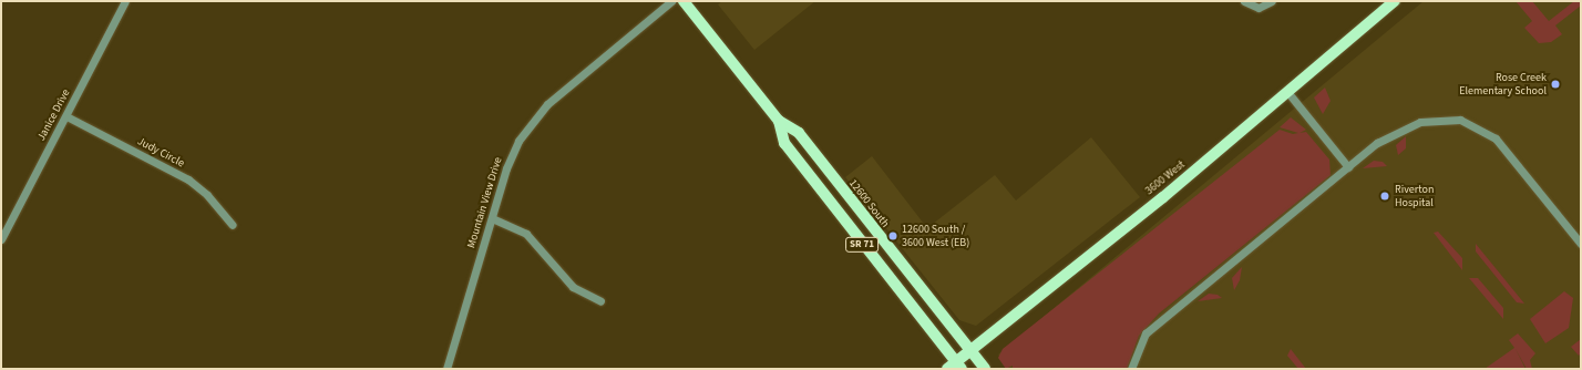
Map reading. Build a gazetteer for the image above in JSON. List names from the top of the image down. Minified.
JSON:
{"streets":{"main road":["3600 West","12600 South","SR 71"],"street":["Janice Drive","Judy Circle","Mountain View Drive"]},"crossings":[["Janice Drive","Judy Circle"],["3600 West","12600 South"]],"places":["Rose Creek Elementary School","Riverton Hospital","12600 South / 3600 West (EB)"]}
